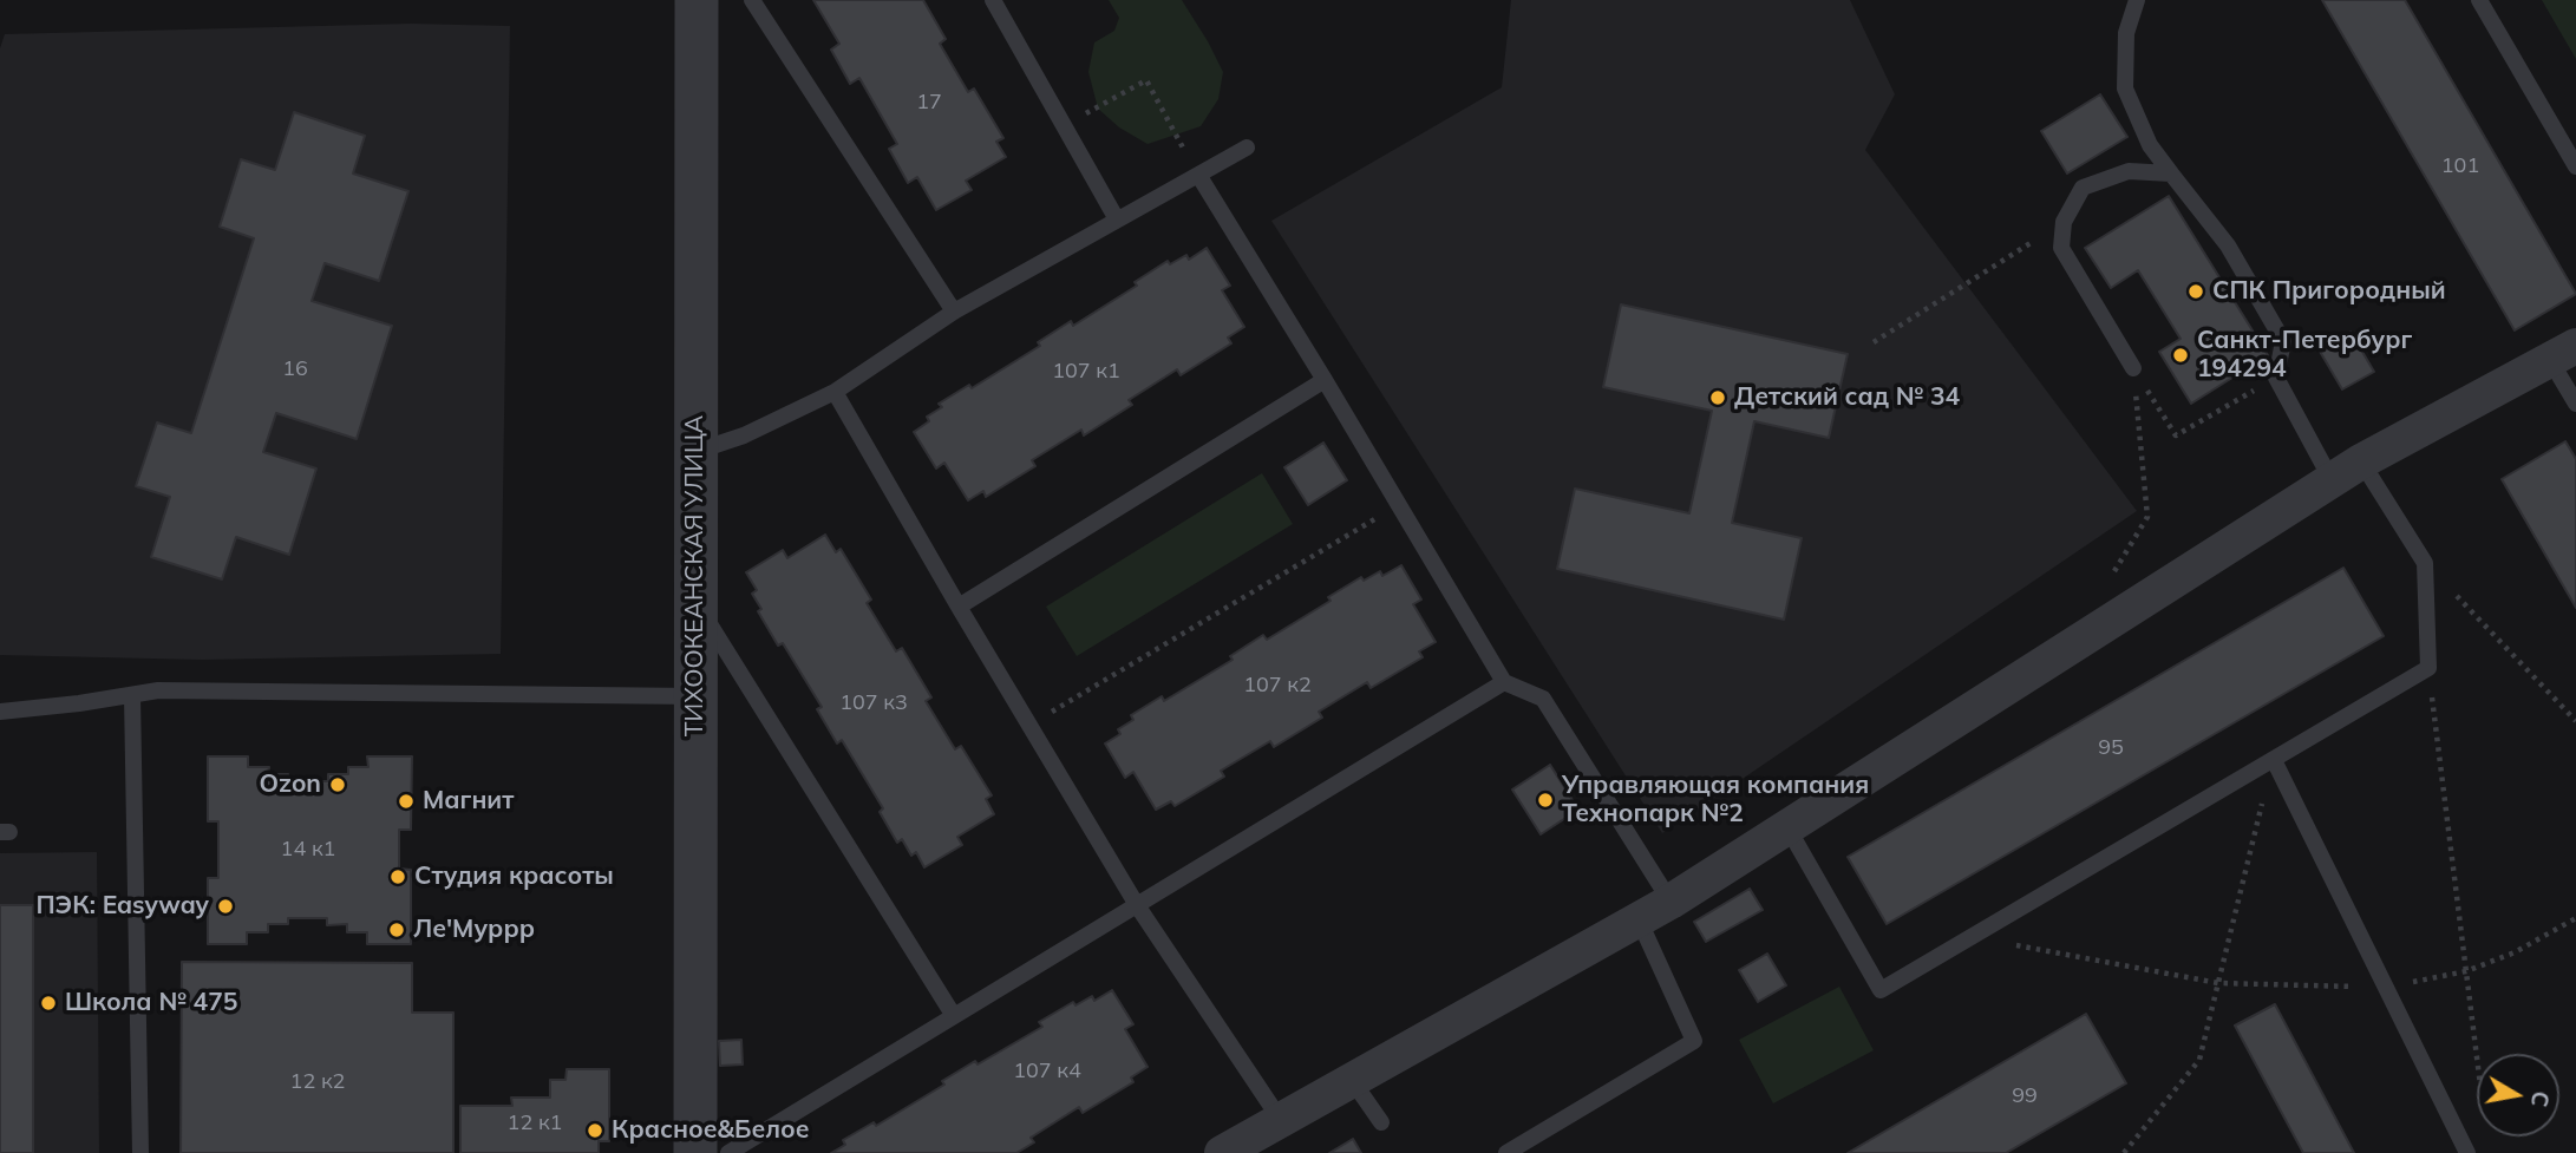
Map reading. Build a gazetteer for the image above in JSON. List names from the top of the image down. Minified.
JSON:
{"streets":{"street":["ТИХООКЕАНСКАЯ УЛИЦА"]},"places":["СПК Пригородный","Санкт-Петербург 194294","Детский сад № 34","Ozon","Управляющая компания Технопарк №2","Магнит","Студия красоты","ПЭК: Easyway","Ле'Муррр","Школа № 475","Красное&Белое"],"house_numbers":["17","101","16","107 к1","107 к2","107 к3","95","14 к1","107 к4","12 к2","99","12 к1"],"north":"right"}
